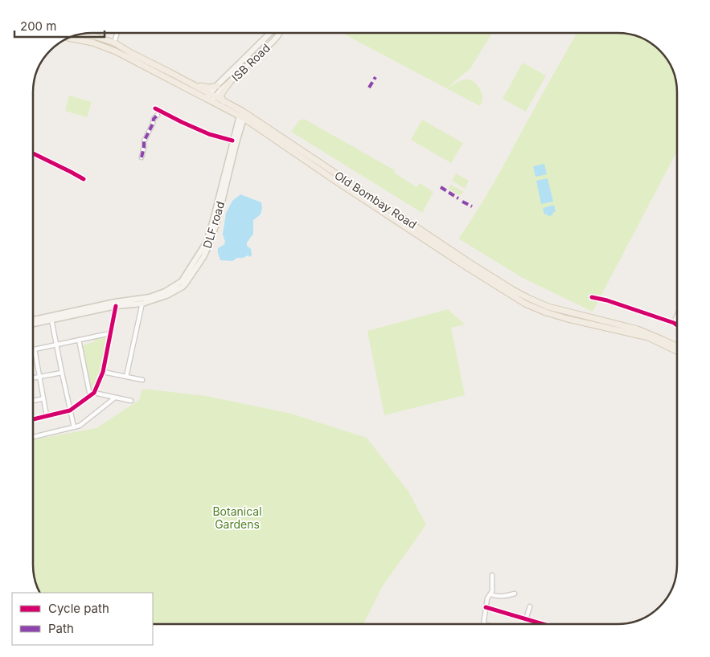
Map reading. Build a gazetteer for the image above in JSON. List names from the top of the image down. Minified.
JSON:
{"streets":{"main road":["ISB Road","Old Bombay Road","DLF road"]},"crossings":[["ISB Road","Old Bombay Road"],["Old Bombay Road","DLF road"]],"parks":["Botanical Gardens"],"legend":["Cycle path","Path"],"scale_bar":"200 m"}
